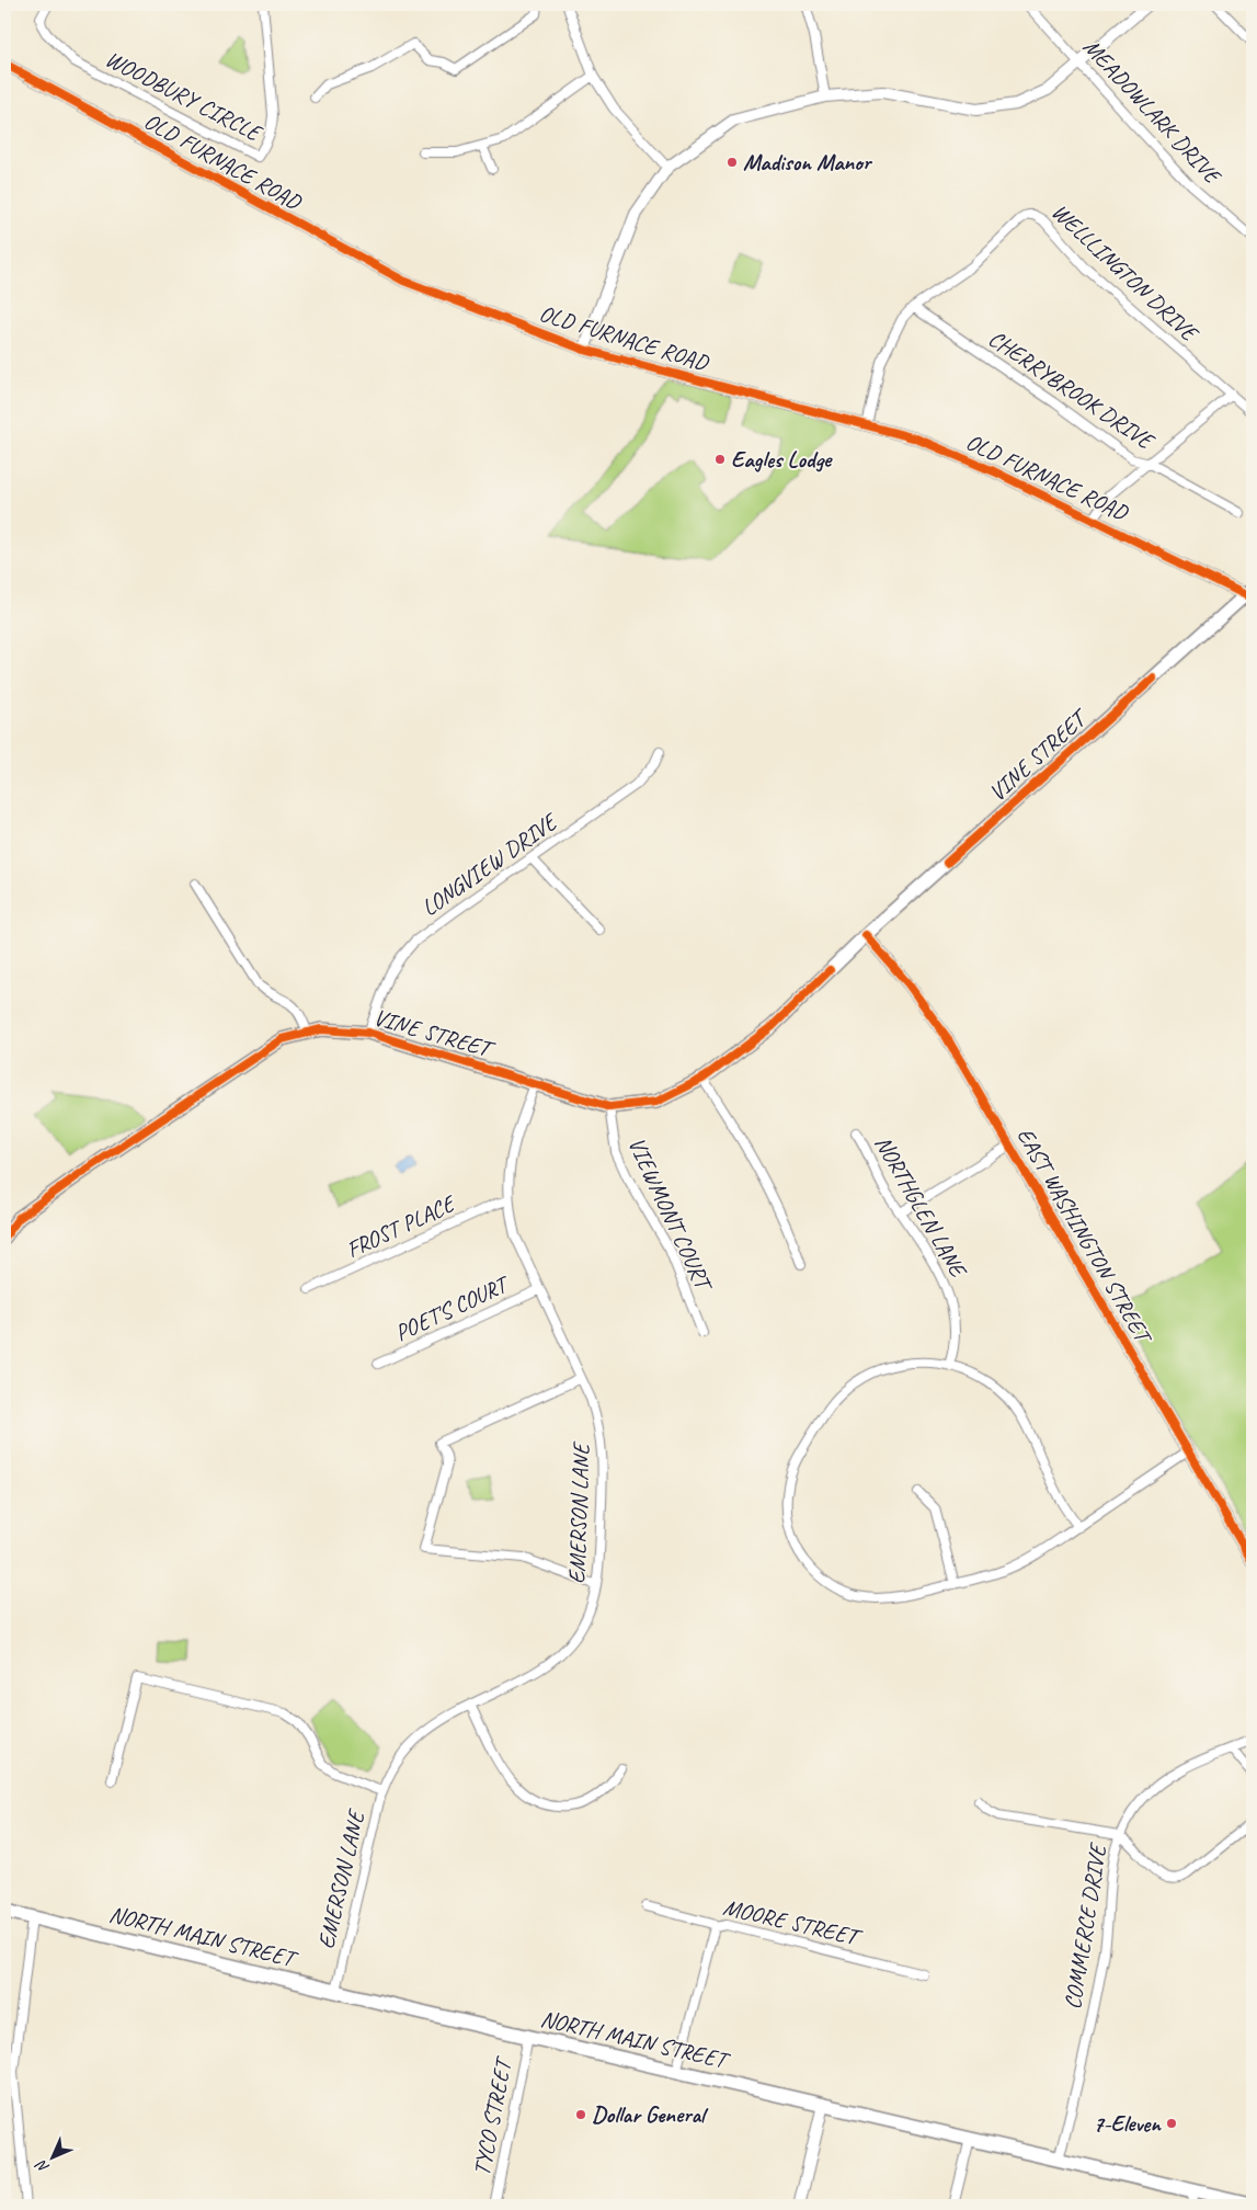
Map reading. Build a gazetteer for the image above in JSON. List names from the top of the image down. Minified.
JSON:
{"streets":{"main road":["VINE STREET","NORTH MAIN STREET"],"street":["WOODBURY CIRCLE","MEADOWLARK DRIVE","OLD FURNACE ROAD","WELLLINGTON DRIVE","CHERRYBROOK DRIVE","LONGVIEW DRIVE","NORTHGLEN LANE","VIEWMONT COURT","FROST PLACE","EAST WASHINGTON STREET","POET'S COURT","EMERSON LANE","MOORE STREET","COMMERCE DRIVE","TYCO STREET"]},"crossings":[["OLD FURNACE ROAD","WELLLINGTON DRIVE"],["OLD FURNACE ROAD","VINE STREET"],["WELLLINGTON DRIVE","CHERRYBROOK DRIVE"],["VINE STREET","LONGVIEW DRIVE"],["VINE STREET","VIEWMONT COURT"],["VINE STREET","EAST WASHINGTON STREET"],["VINE STREET","EMERSON LANE"],["FROST PLACE","EMERSON LANE"],["POET'S COURT","EMERSON LANE"],["EMERSON LANE","NORTH MAIN STREET"],["COMMERCE DRIVE","NORTH MAIN STREET"],["NORTH MAIN STREET","TYCO STREET"]],"places":["Madison Manor","Eagles Lodge","Dollar General","7-Eleven"],"north":"bottom left"}
